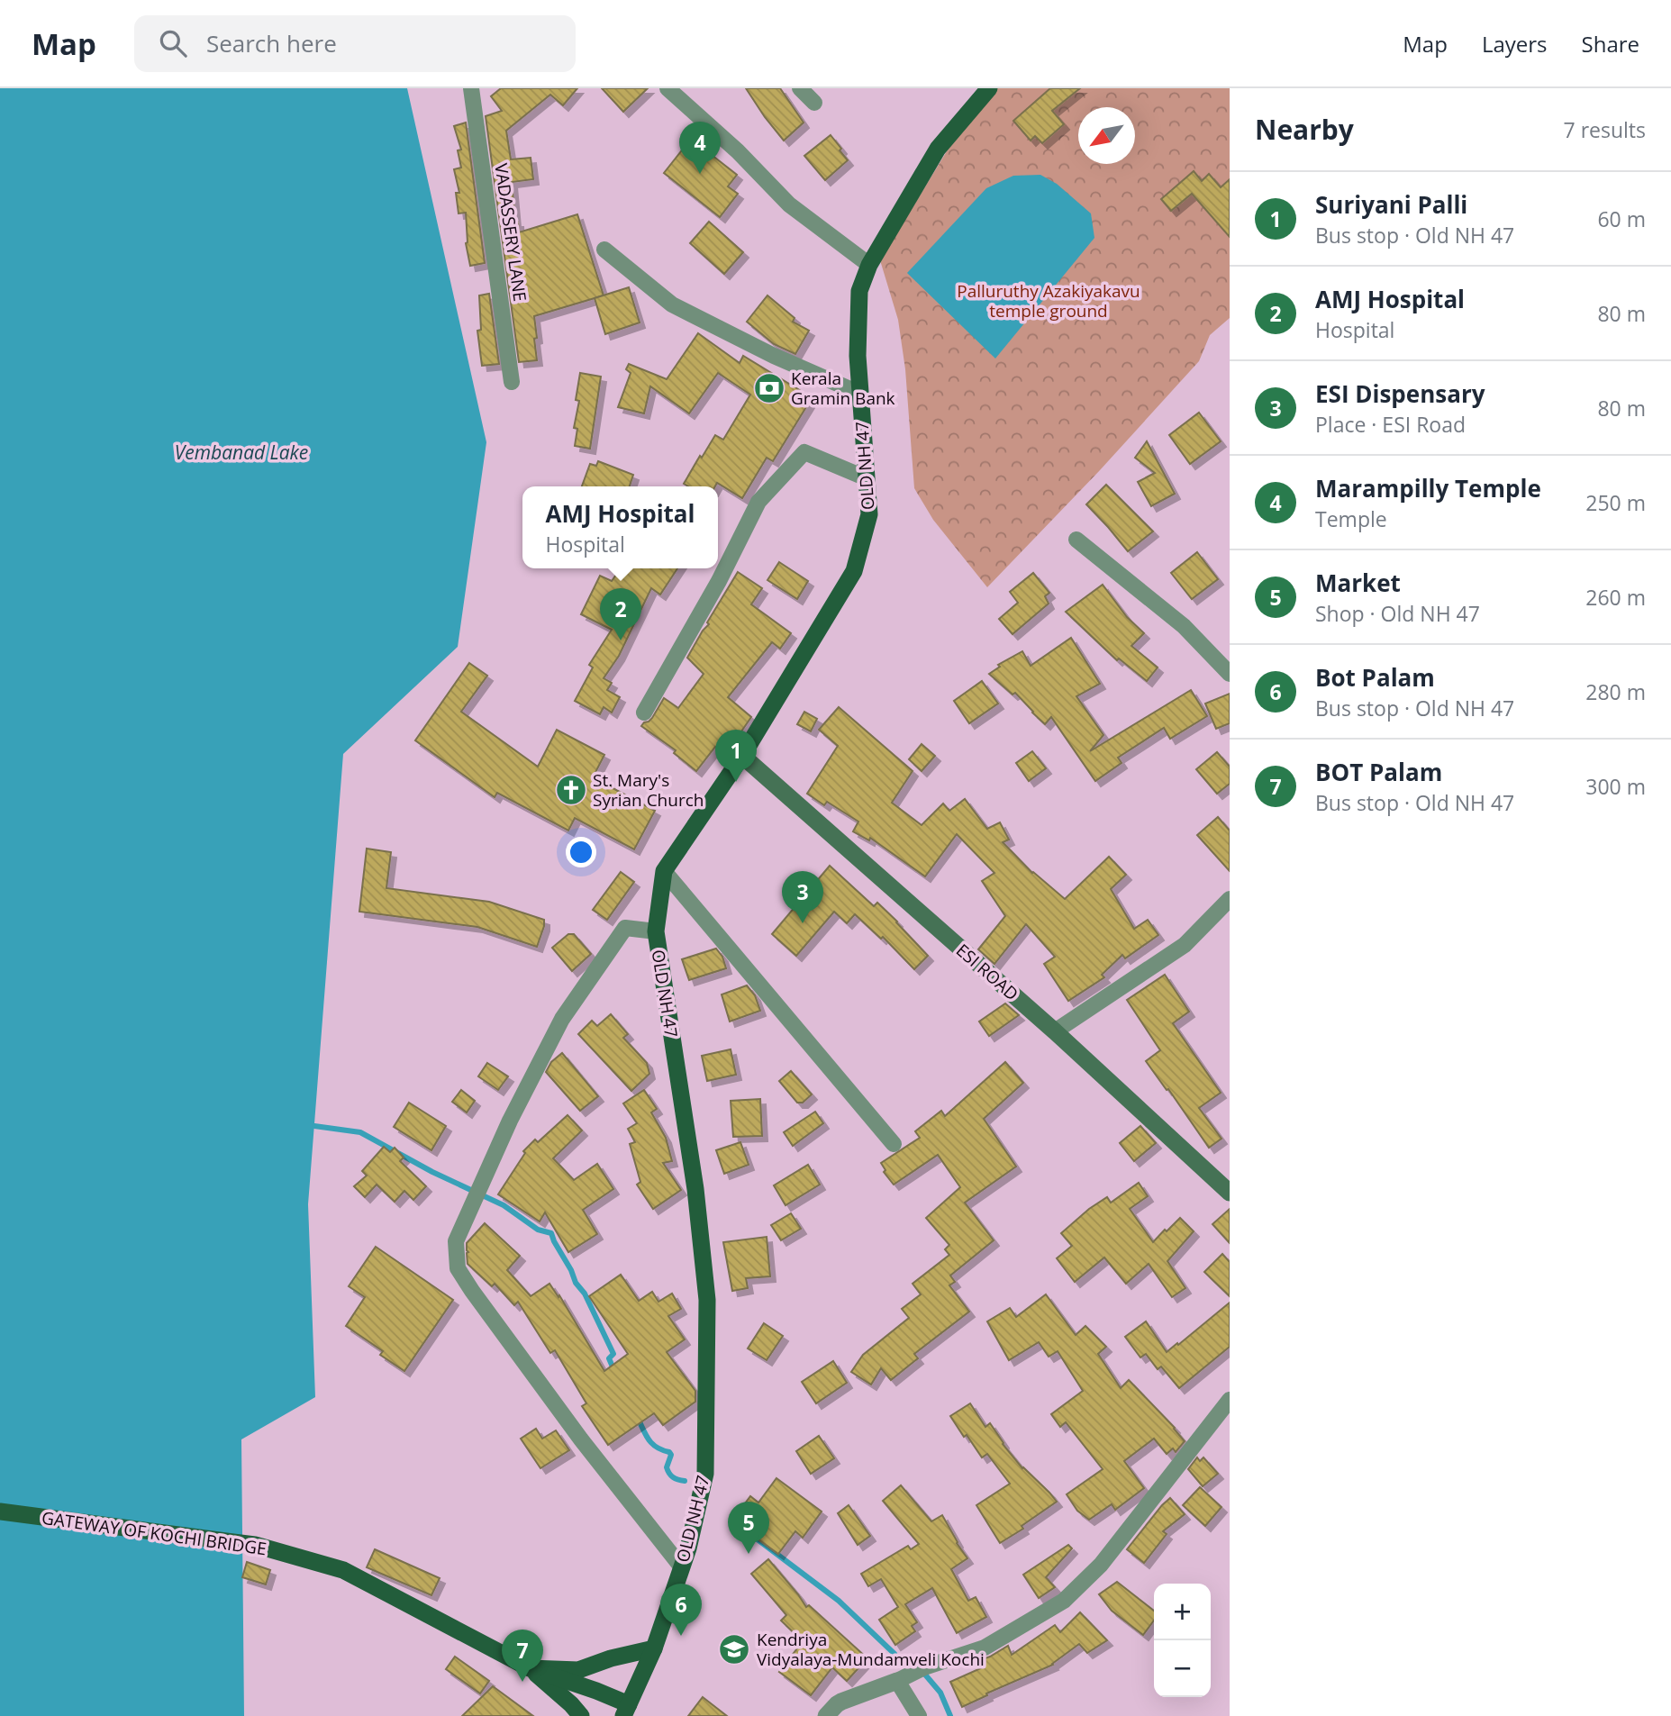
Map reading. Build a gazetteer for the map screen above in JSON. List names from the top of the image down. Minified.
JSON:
{"streets":{"main road":["OLD NH 47","ESI ROAD","GATEWAY OF KOCHI BRIDGE"],"street":["VADASSERY LANE"]},"crossings":[["OLD NH 47","ESI ROAD"]],"water":["Vembanad Lake"],"parks":["Palluruthy Azakiyakavu temple ground"],"places":{"bank":["Kerala Gramin Bank"],"church":["St. Mary's Syrian Church"],"school or university":["Kendriya Vidyalaya-Mundamveli Kochi"]},"north":"bottom left","page":{"header":"Map","search":"Search here","nav":["Map","Layers","Share"],"heading":["Nearby","7 results"],"pins":["4","2","1","3","5","6","7"],"list":[{"mark":"1","name":"Suriyani Palli","note":"Bus stop · Old NH 47","value":"60 m"},{"mark":"2","name":"AMJ Hospital","note":"Hospital","value":"80 m"},{"mark":"3","name":"ESI Dispensary","note":"Place · ESI Road","value":"80 m"},{"mark":"4","name":"Marampilly Temple","note":"Temple","value":"250 m"},{"mark":"5","name":"Market","note":"Shop · Old NH 47","value":"260 m"},{"mark":"6","name":"Bot Palam","note":"Bus stop · Old NH 47","value":"280 m"},{"mark":"7","name":"BOT Palam","note":"Bus stop · Old NH 47","value":"300 m"}],"popup":["AMJ Hospital","Hospital"],"map_buttons":["+","−"]}}
